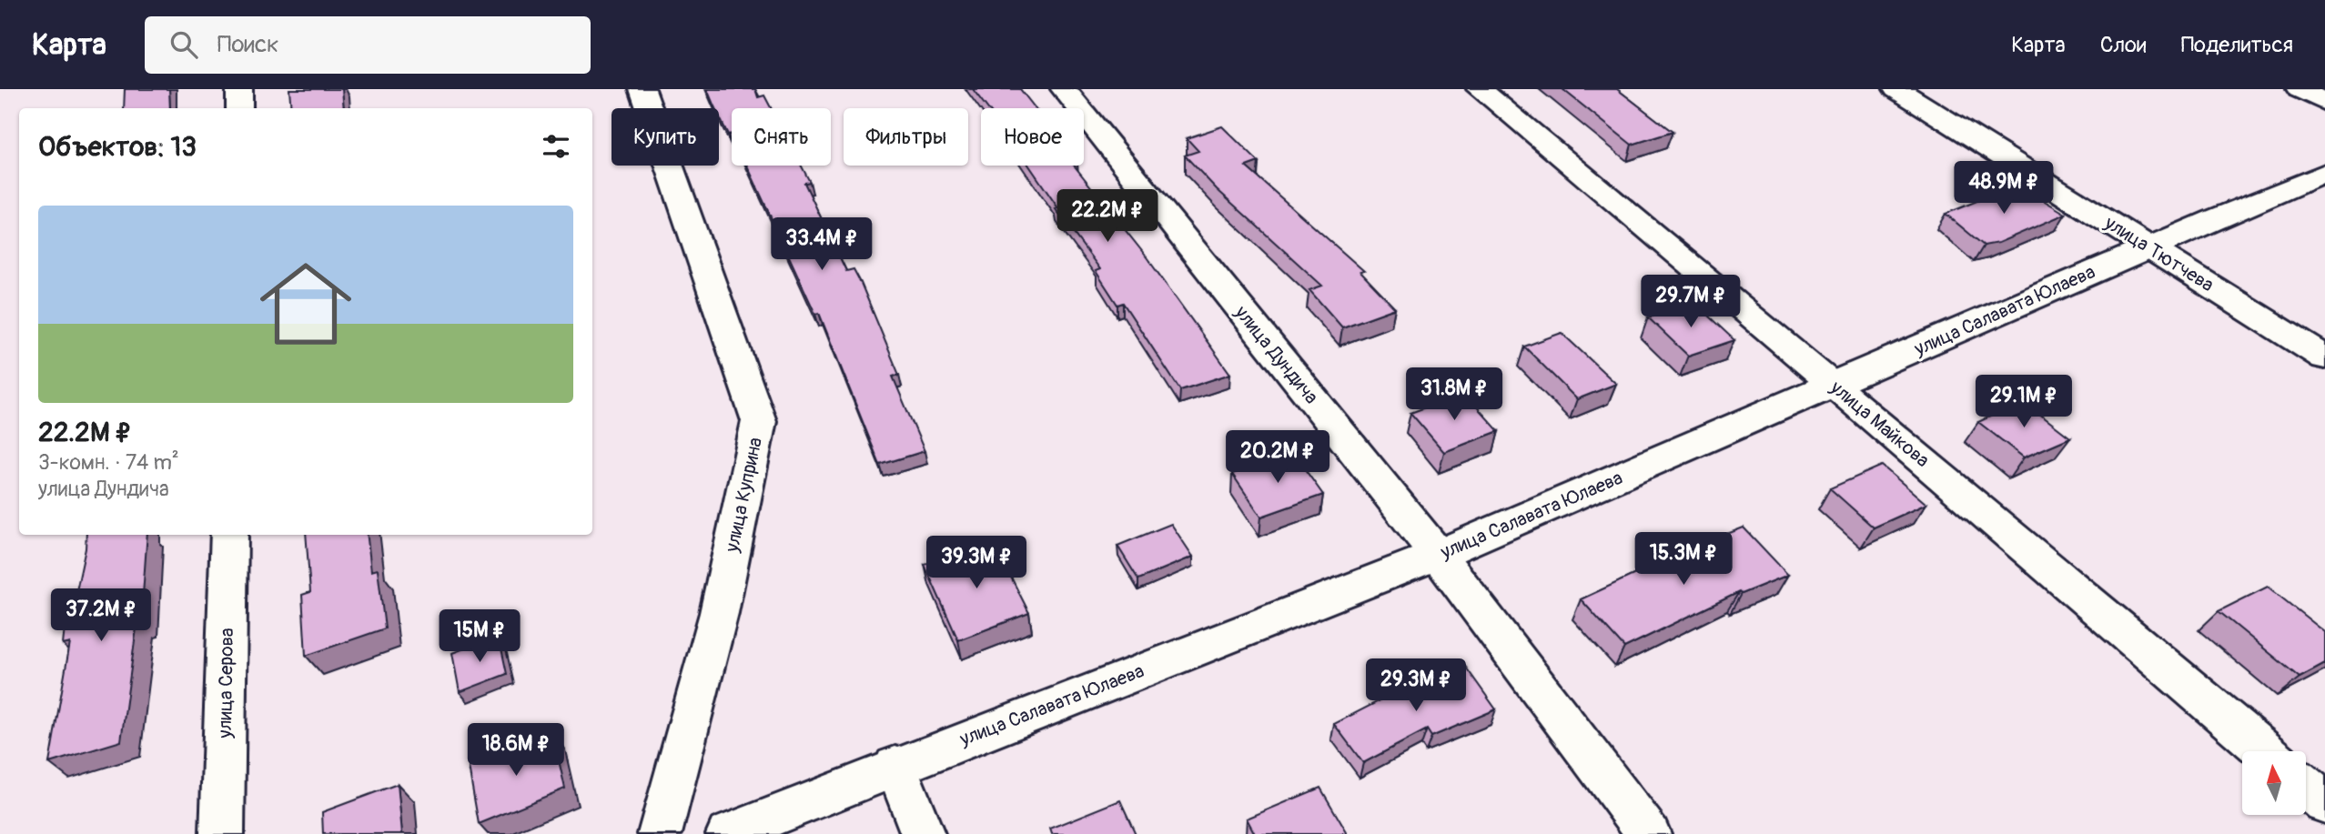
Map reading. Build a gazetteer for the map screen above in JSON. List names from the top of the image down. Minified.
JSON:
{"streets":{"street":["улица Тютчева","улица Салавата Юлаева","улица Дундича","улица Майкова","улица Куприна","улица Серова"]},"crossings":[["улица Тютчева","улица Салавата Юлаева"],["улица Салавата Юлаева","улица Дундича"],["улица Салавата Юлаева","улица Майкова"]],"north":"top","page":{"header":"Карта","search":"Поиск","nav":["Карта","Слои","Поделиться"],"chip":["Купить","Снять","Фильтры","Новое"],"heading":"Объектов: 13","price":["48.9M ₽","22.2M ₽","33.4M ₽","29.7M ₽","31.8M ₽","29.1M ₽","20.2M ₽","15.3M ₽","39.3M ₽","37.2M ₽","15M ₽","29.3M ₽","18.6M ₽"],"list":[{"name":"22.2M ₽","note":"3-комн. · 74 m² · улица Дундича"}]}}
